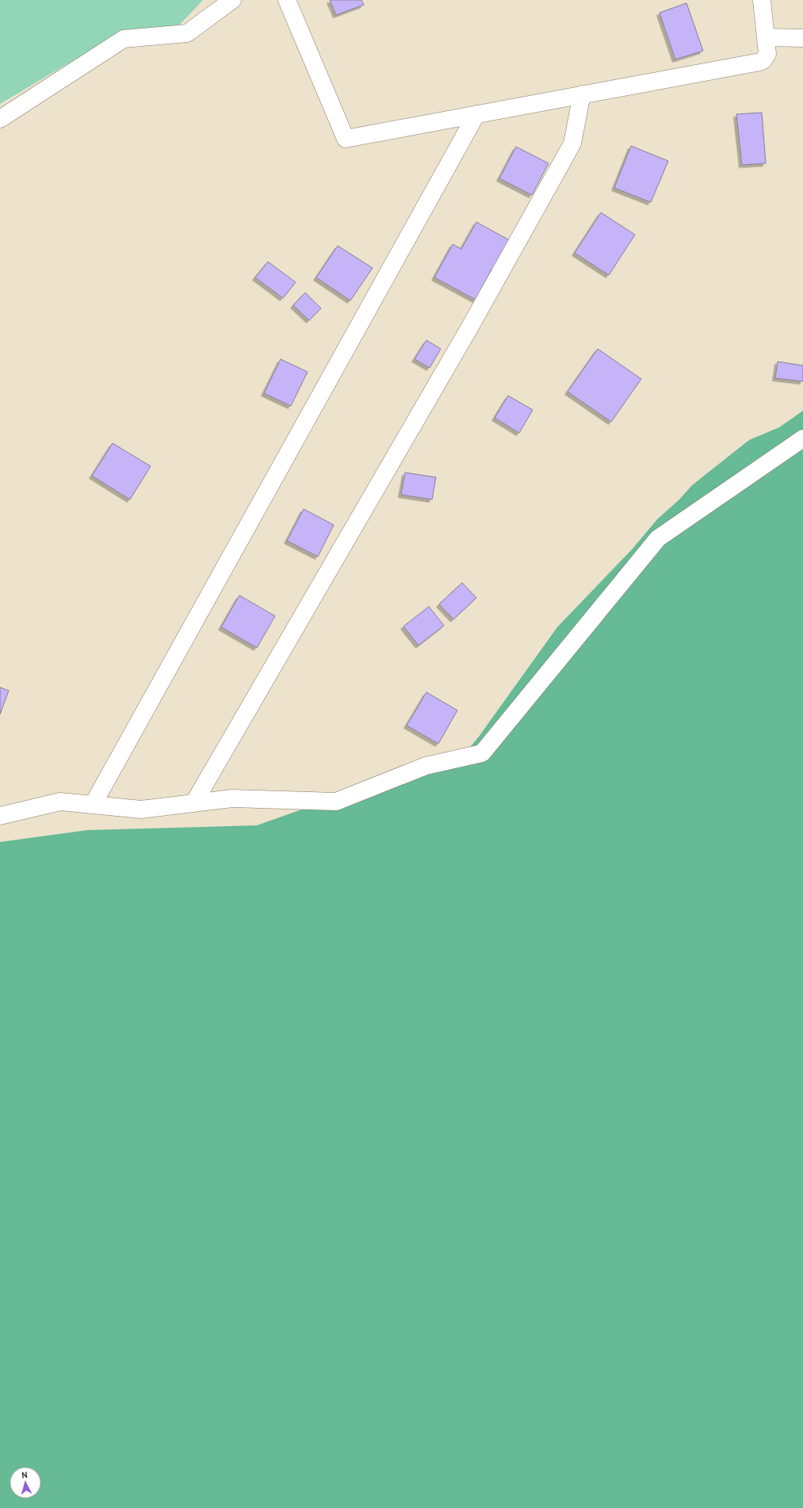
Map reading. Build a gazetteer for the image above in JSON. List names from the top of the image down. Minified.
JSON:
{"north":"top"}
